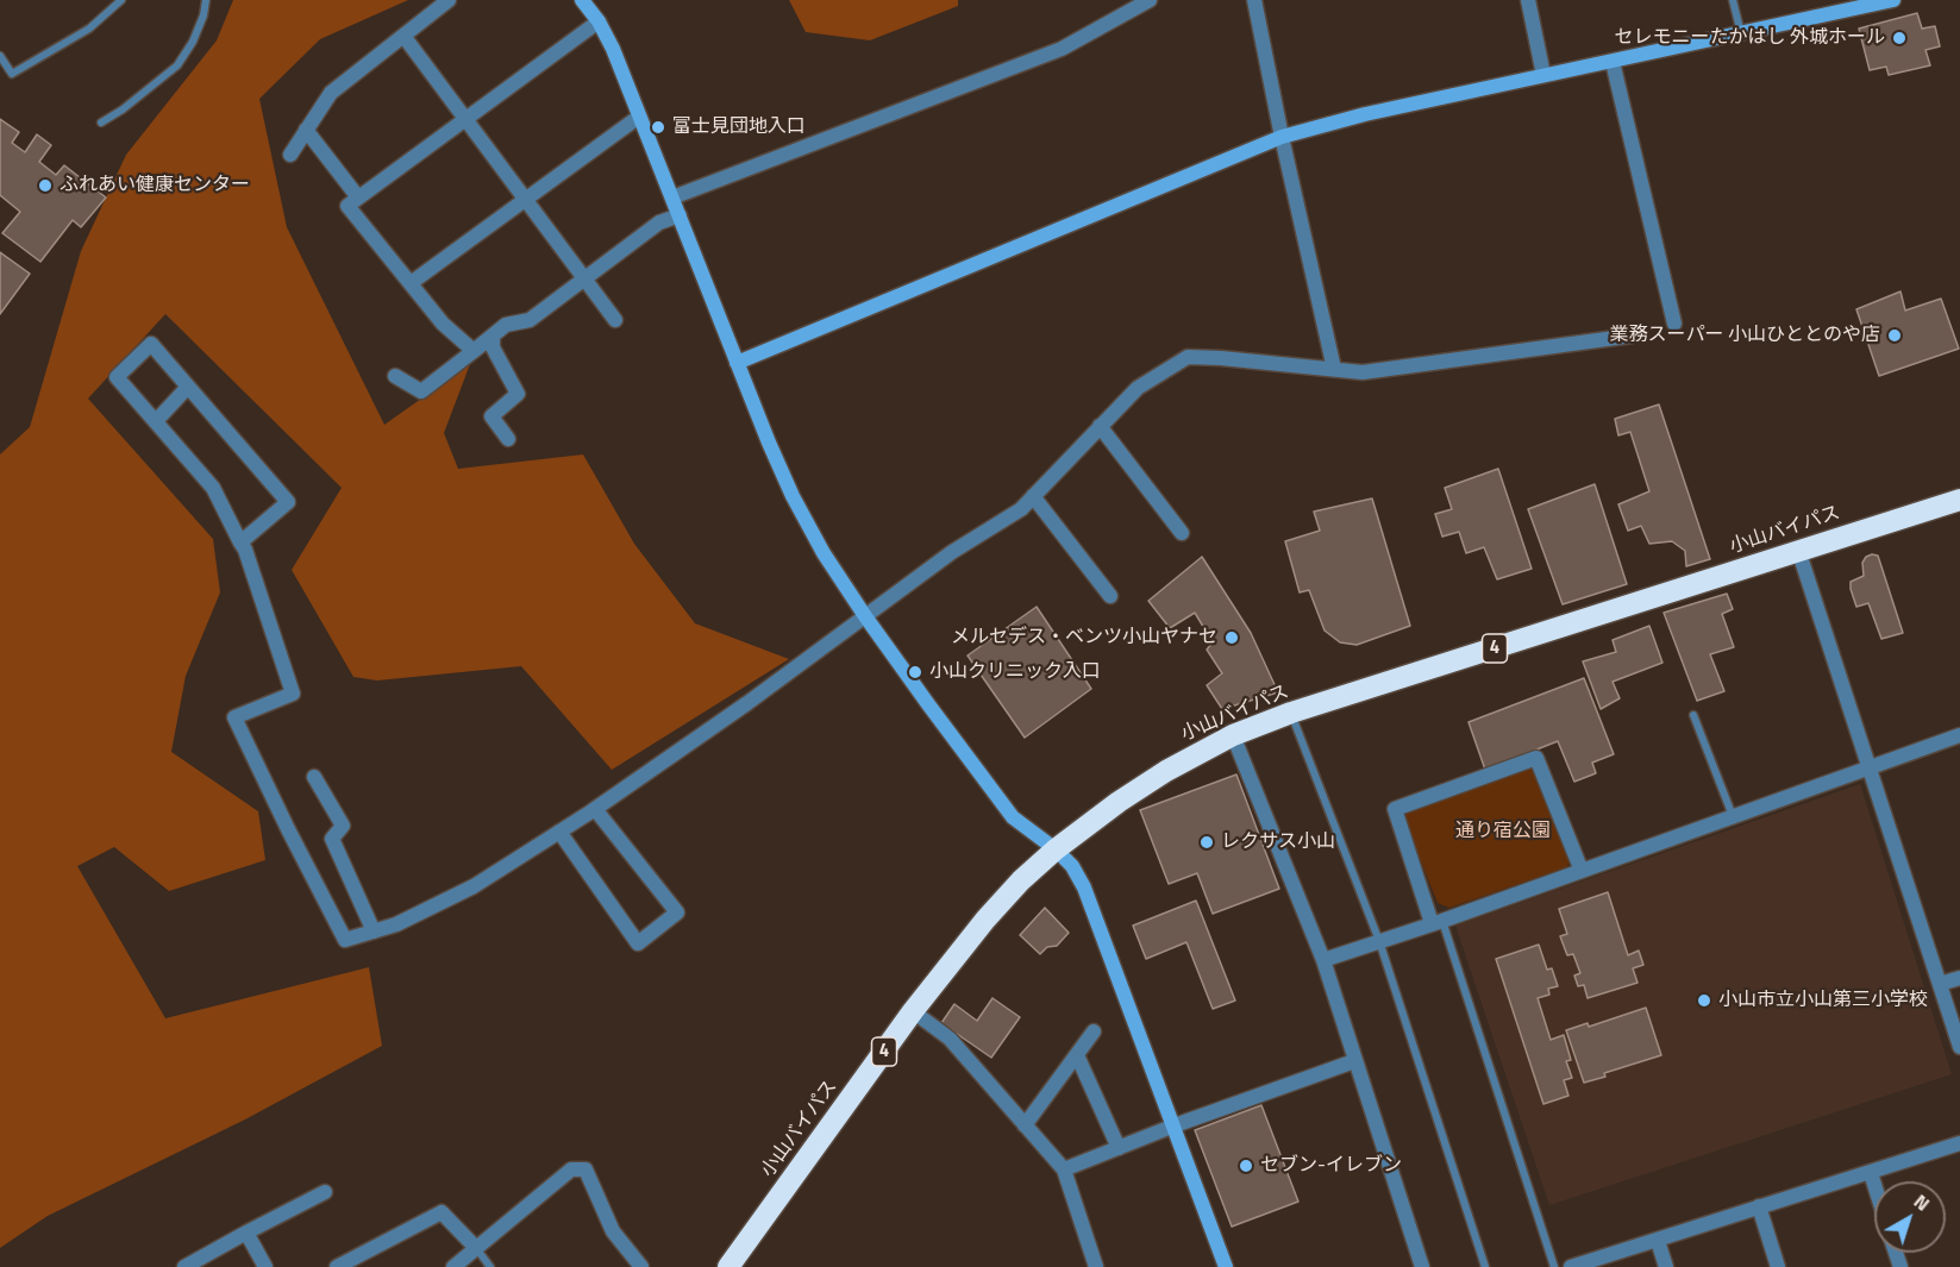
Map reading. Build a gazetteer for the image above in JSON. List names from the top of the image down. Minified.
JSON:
{"streets":{"highway":["小山バイパス","4"]},"parks":["通り宿公園"],"places":["セレモニーたかはし 外城ホール","富士見団地入口","ふれあい健康センター","業務スーパー 小山ひととのや店","メルセデス・ベンツ小山ヤナセ","小山クリニック入口","レクサス小山","小山市立小山第三小学校","セブン-イレブン"],"north":"top right"}
